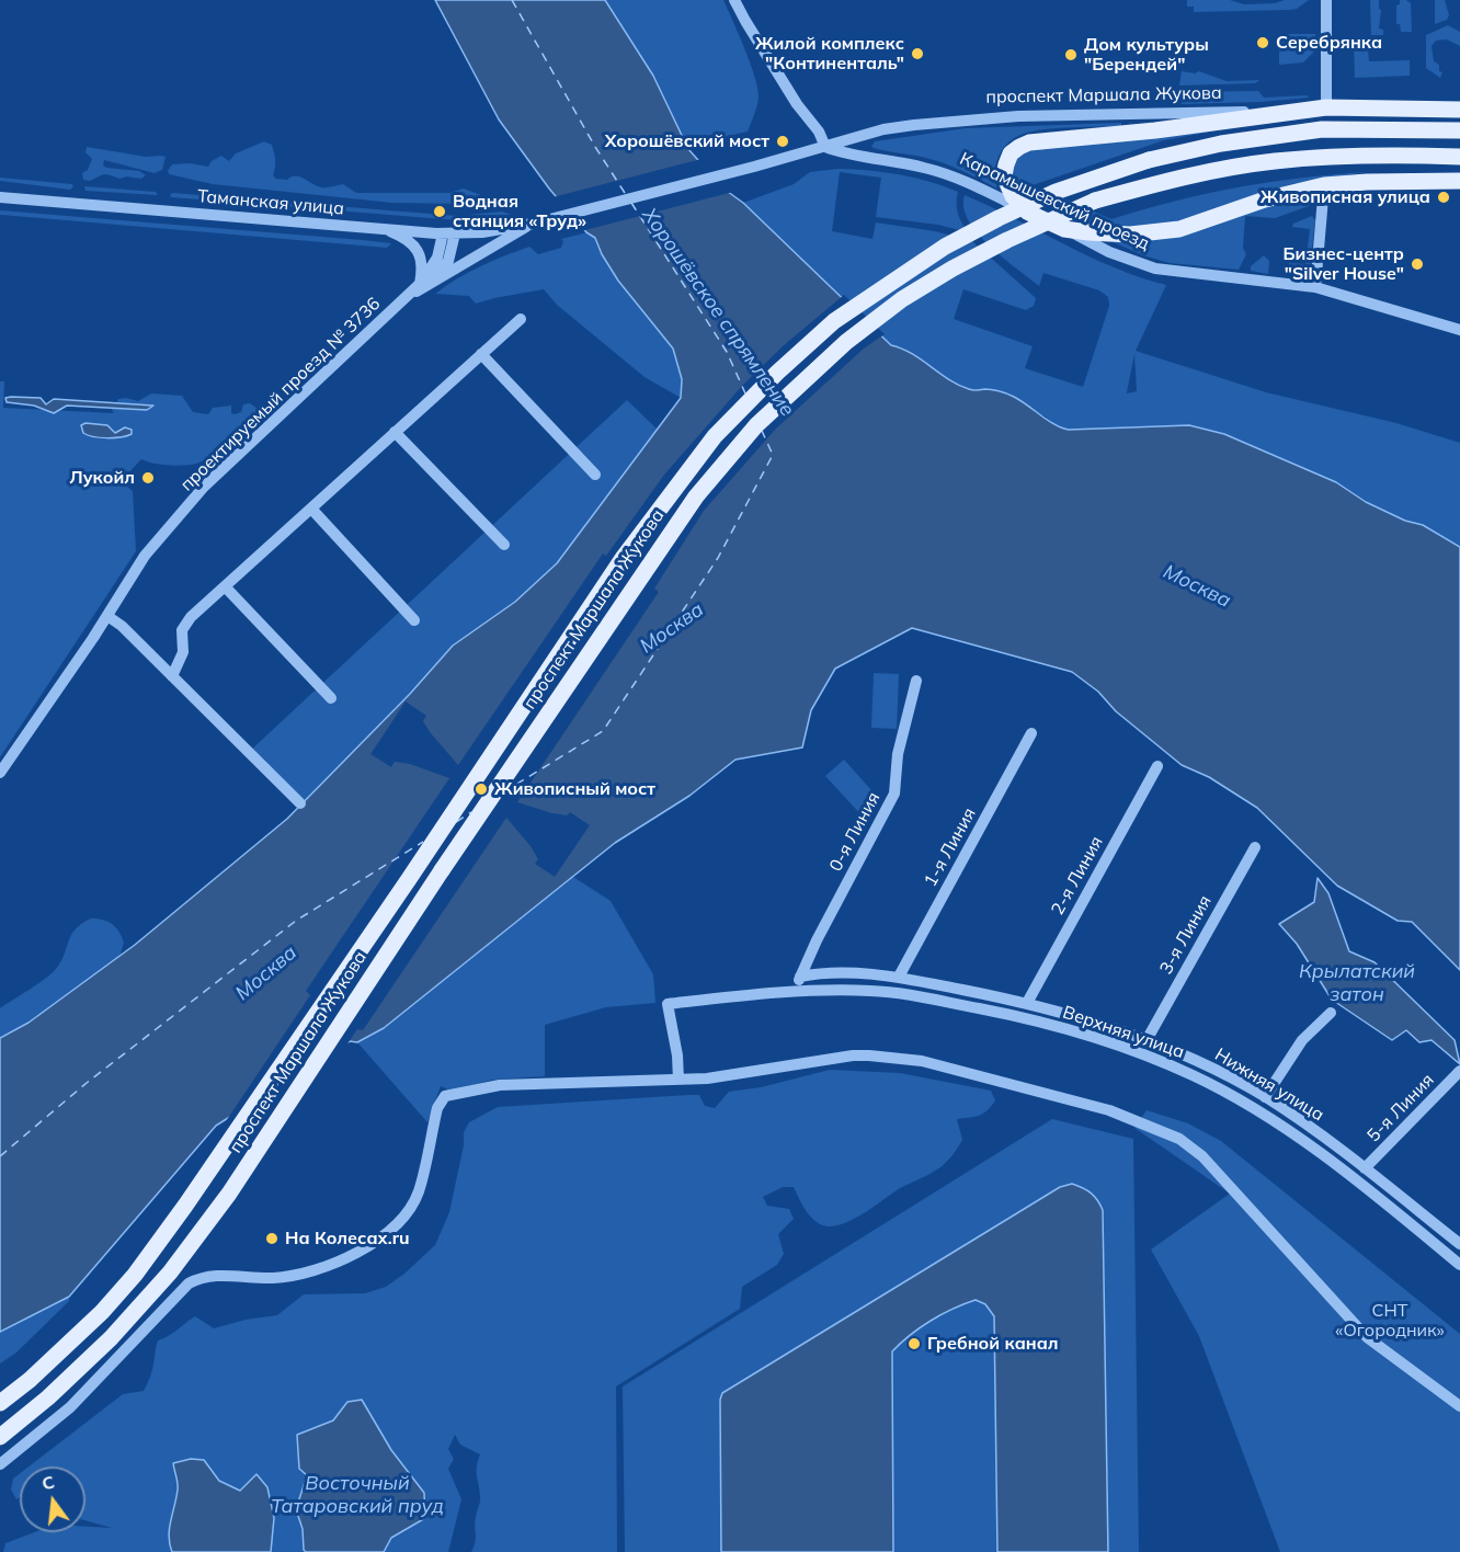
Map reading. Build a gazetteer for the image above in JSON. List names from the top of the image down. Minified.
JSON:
{"streets":{"main road":["проспект Маршала Жукова","Карамышевский проезд"],"street":["Таманская улица","проектируемый проезд № 3736","0-я Линия","1-я Линия","2-я Линия","3-я Линия","Верхняя улица","Нижняя улица","5-я Линия"]},"crossings":[["проспект Маршала Жукова","Карамышевский проезд"],["проспект Маршала Жукова","Таманская улица"],["проспект Маршала Жукова","проектируемый проезд № 3736"],["Таманская улица","проектируемый проезд № 3736"],["0-я Линия","Верхняя улица"],["0-я Линия","Нижняя улица"],["1-я Линия","Нижняя улица"],["2-я Линия","Нижняя улица"],["3-я Линия","Нижняя улица"],["Нижняя улица","5-я Линия"]],"water":["Хорошёвское спрямление","Москва","Крылатский затон","Восточный Татаровский пруд"],"parks":["СНТ «Огородник»"],"places":["Серебрянка","Жилой комплекс \"Континенталь\"","Дом культуры \"Берендей\"","Хорошёвский мост","Живописная улица","Водная станция «Труд»","Бизнес-центр \"Silver House\"","Лукойл","Живописный мост","На Колесах.ru","Гребной канал"],"north":"top"}
